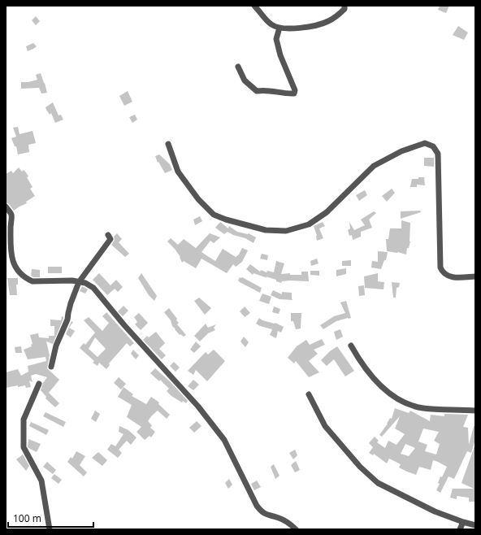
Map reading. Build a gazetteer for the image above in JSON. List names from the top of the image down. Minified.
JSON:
{"scale_bar":"100 m"}
